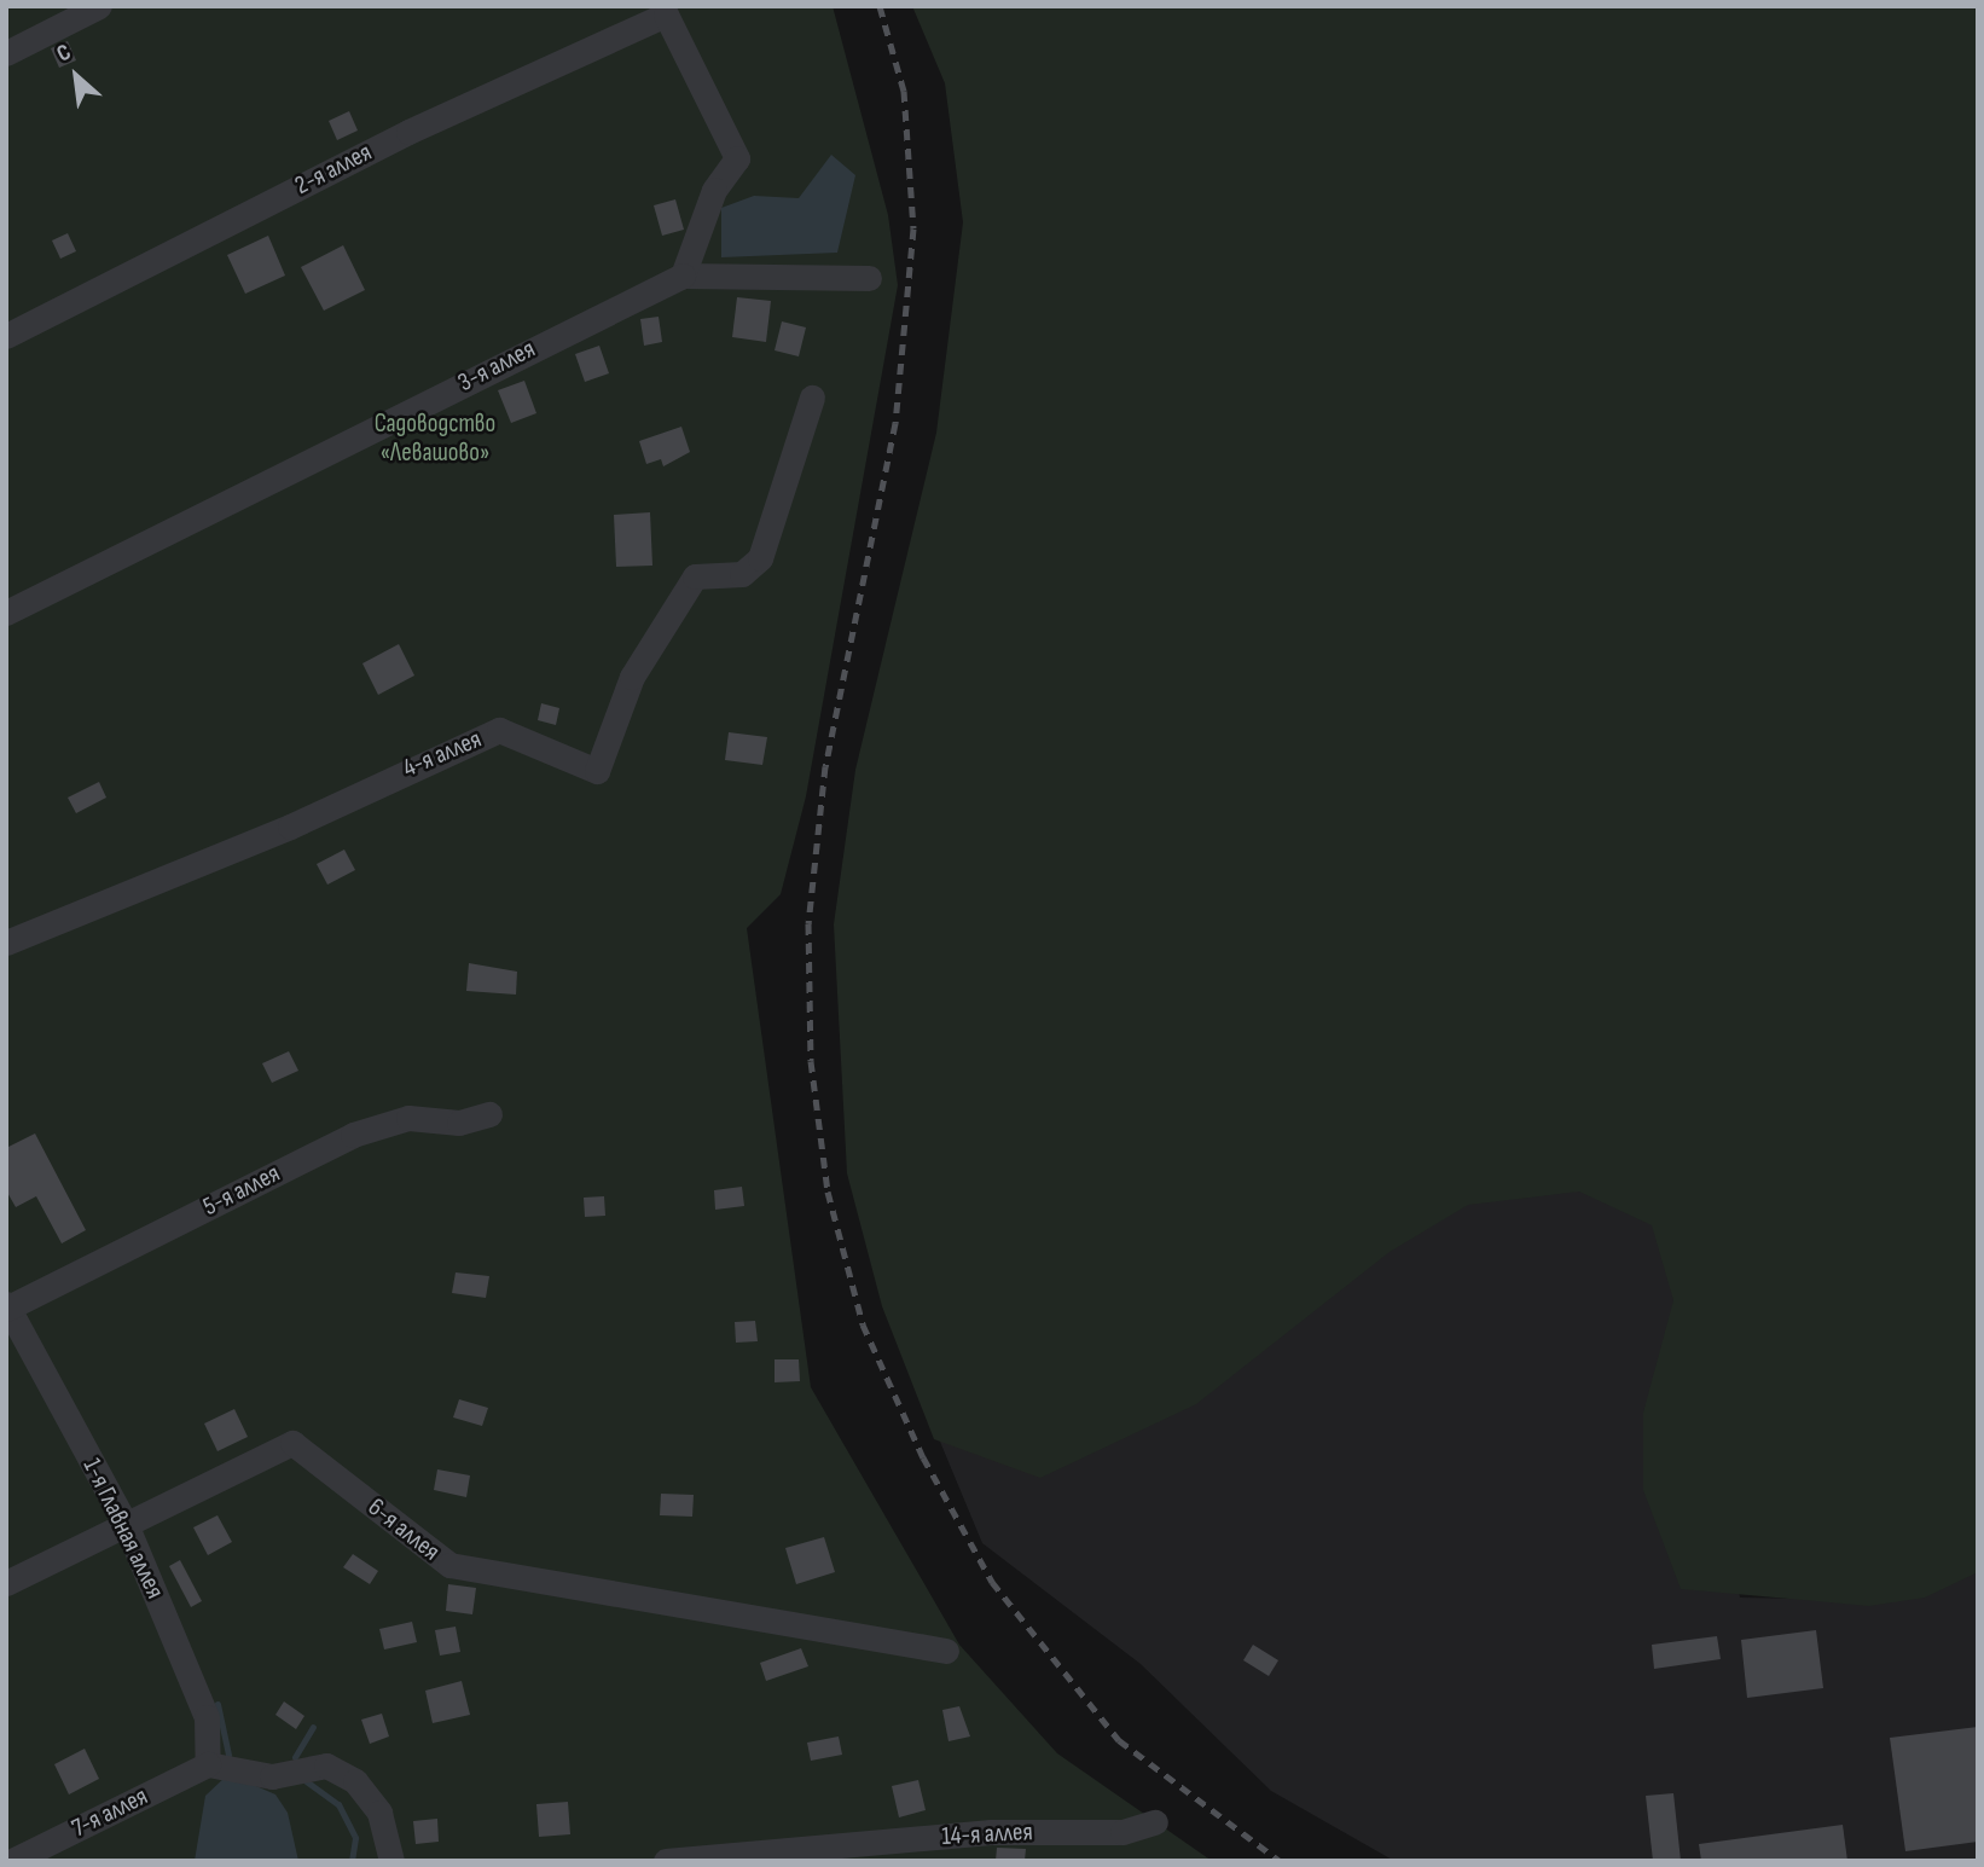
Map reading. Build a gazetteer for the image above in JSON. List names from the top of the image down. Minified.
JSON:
{"streets":{"street":["2-я аллея","3-я аллея","4-я аллея","5-я аллея","1-я Главная аллея","6-я аллея","7-я аллея","14-я аллея"]},"crossings":[["2-я аллея","3-я аллея"],["5-я аллея","1-я Главная аллея"],["1-я Главная аллея","6-я аллея"],["1-я Главная аллея","7-я аллея"]],"parks":["Садоводство «Левашово»"],"north":"top left"}
